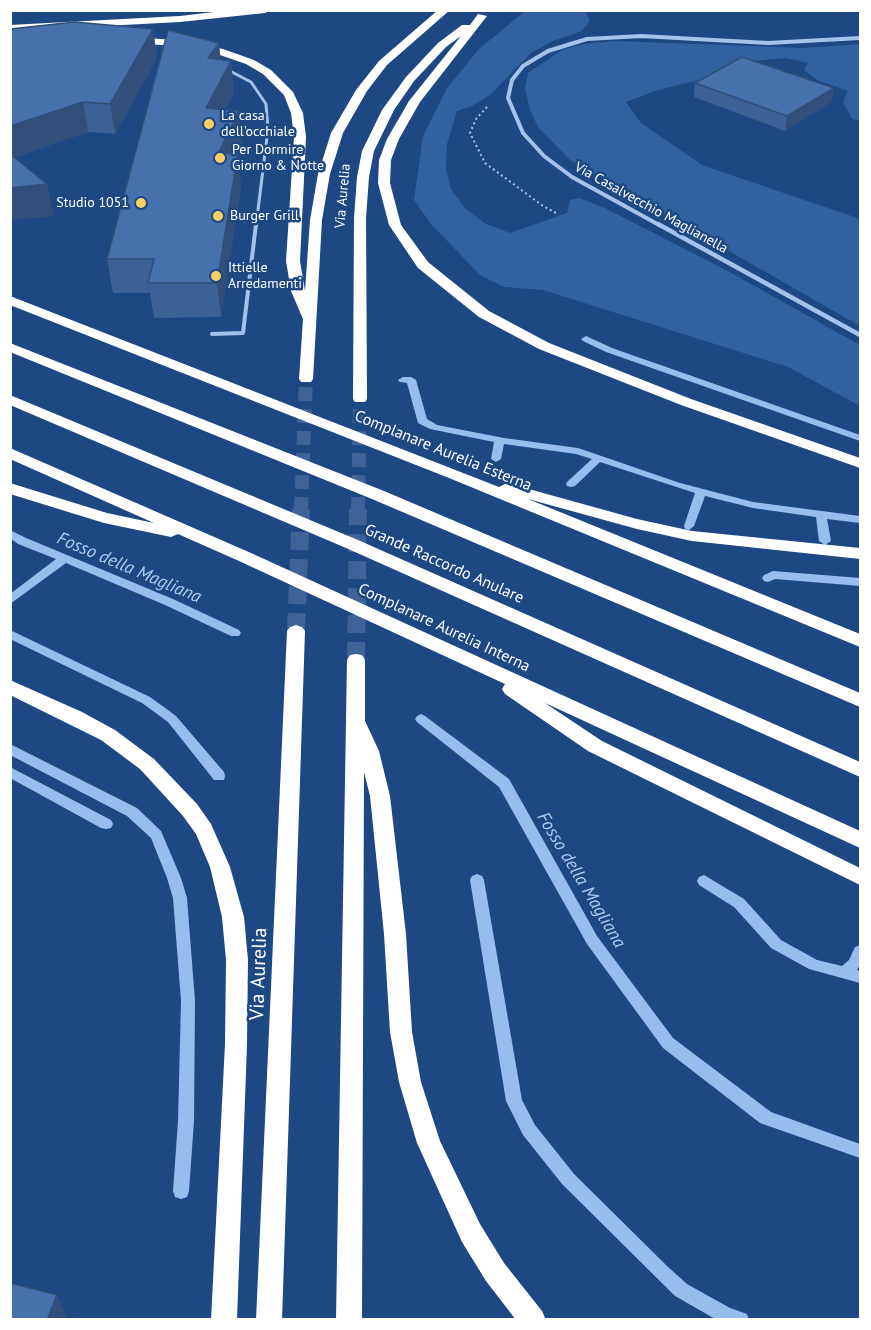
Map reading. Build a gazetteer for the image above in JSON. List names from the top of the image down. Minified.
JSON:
{"streets":{"highway":["Via Aurelia","Complanare Aurelia Esterna","Grande Raccordo Anulare","Complanare Aurelia Interna"],"street":["Via Casalvecchio Maglianella"]},"water":["Fosso della Magliana"],"places":["La casa dell'occhiale","Per Dormire Giorno & Notte","Studio 1051","Burger Grill","Ittielle Arredamenti"]}
